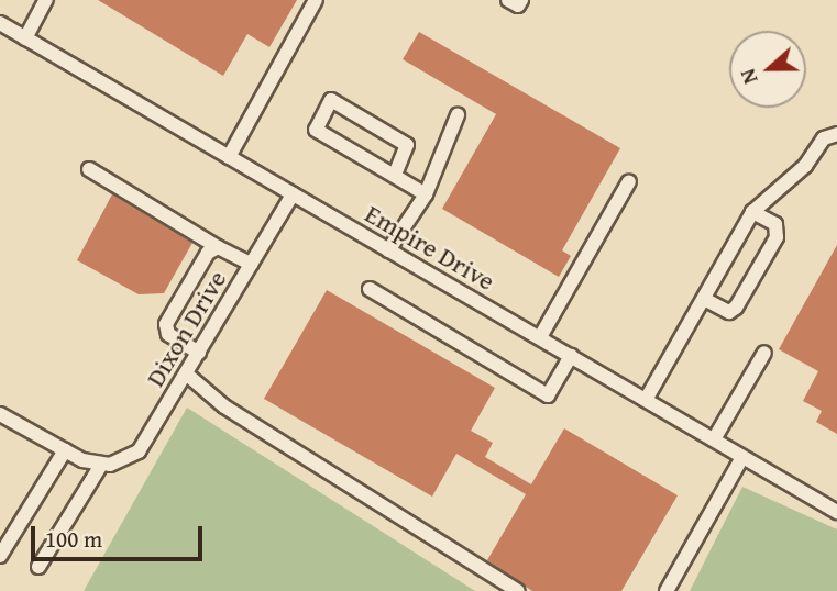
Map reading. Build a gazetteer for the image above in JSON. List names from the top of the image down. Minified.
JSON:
{"streets":{"street":["Empire Drive","Dixon Drive"]},"crossings":[["Empire Drive","Dixon Drive"]],"scale_bar":"100 m","north":"left"}
